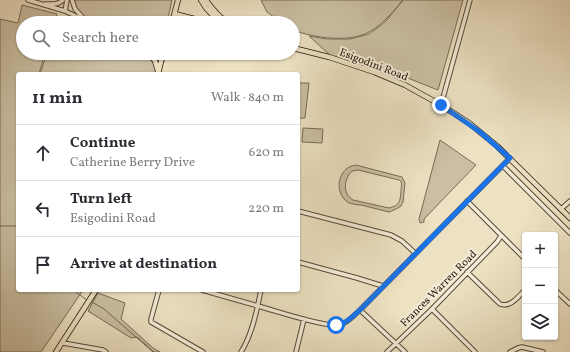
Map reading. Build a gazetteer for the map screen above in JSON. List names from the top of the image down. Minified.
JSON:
{"streets":{"main road":["Esigodini Road"],"street":["Frances Warren Road"]},"page":{"search":"Search here","heading":["11 min","Walk · 840 m"],"list":[["Continue","Catherine Berry Drive","620 m"],["Turn left","Esigodini Road","220 m"],"Arrive at destination"],"map_buttons":["+","−"]}}
